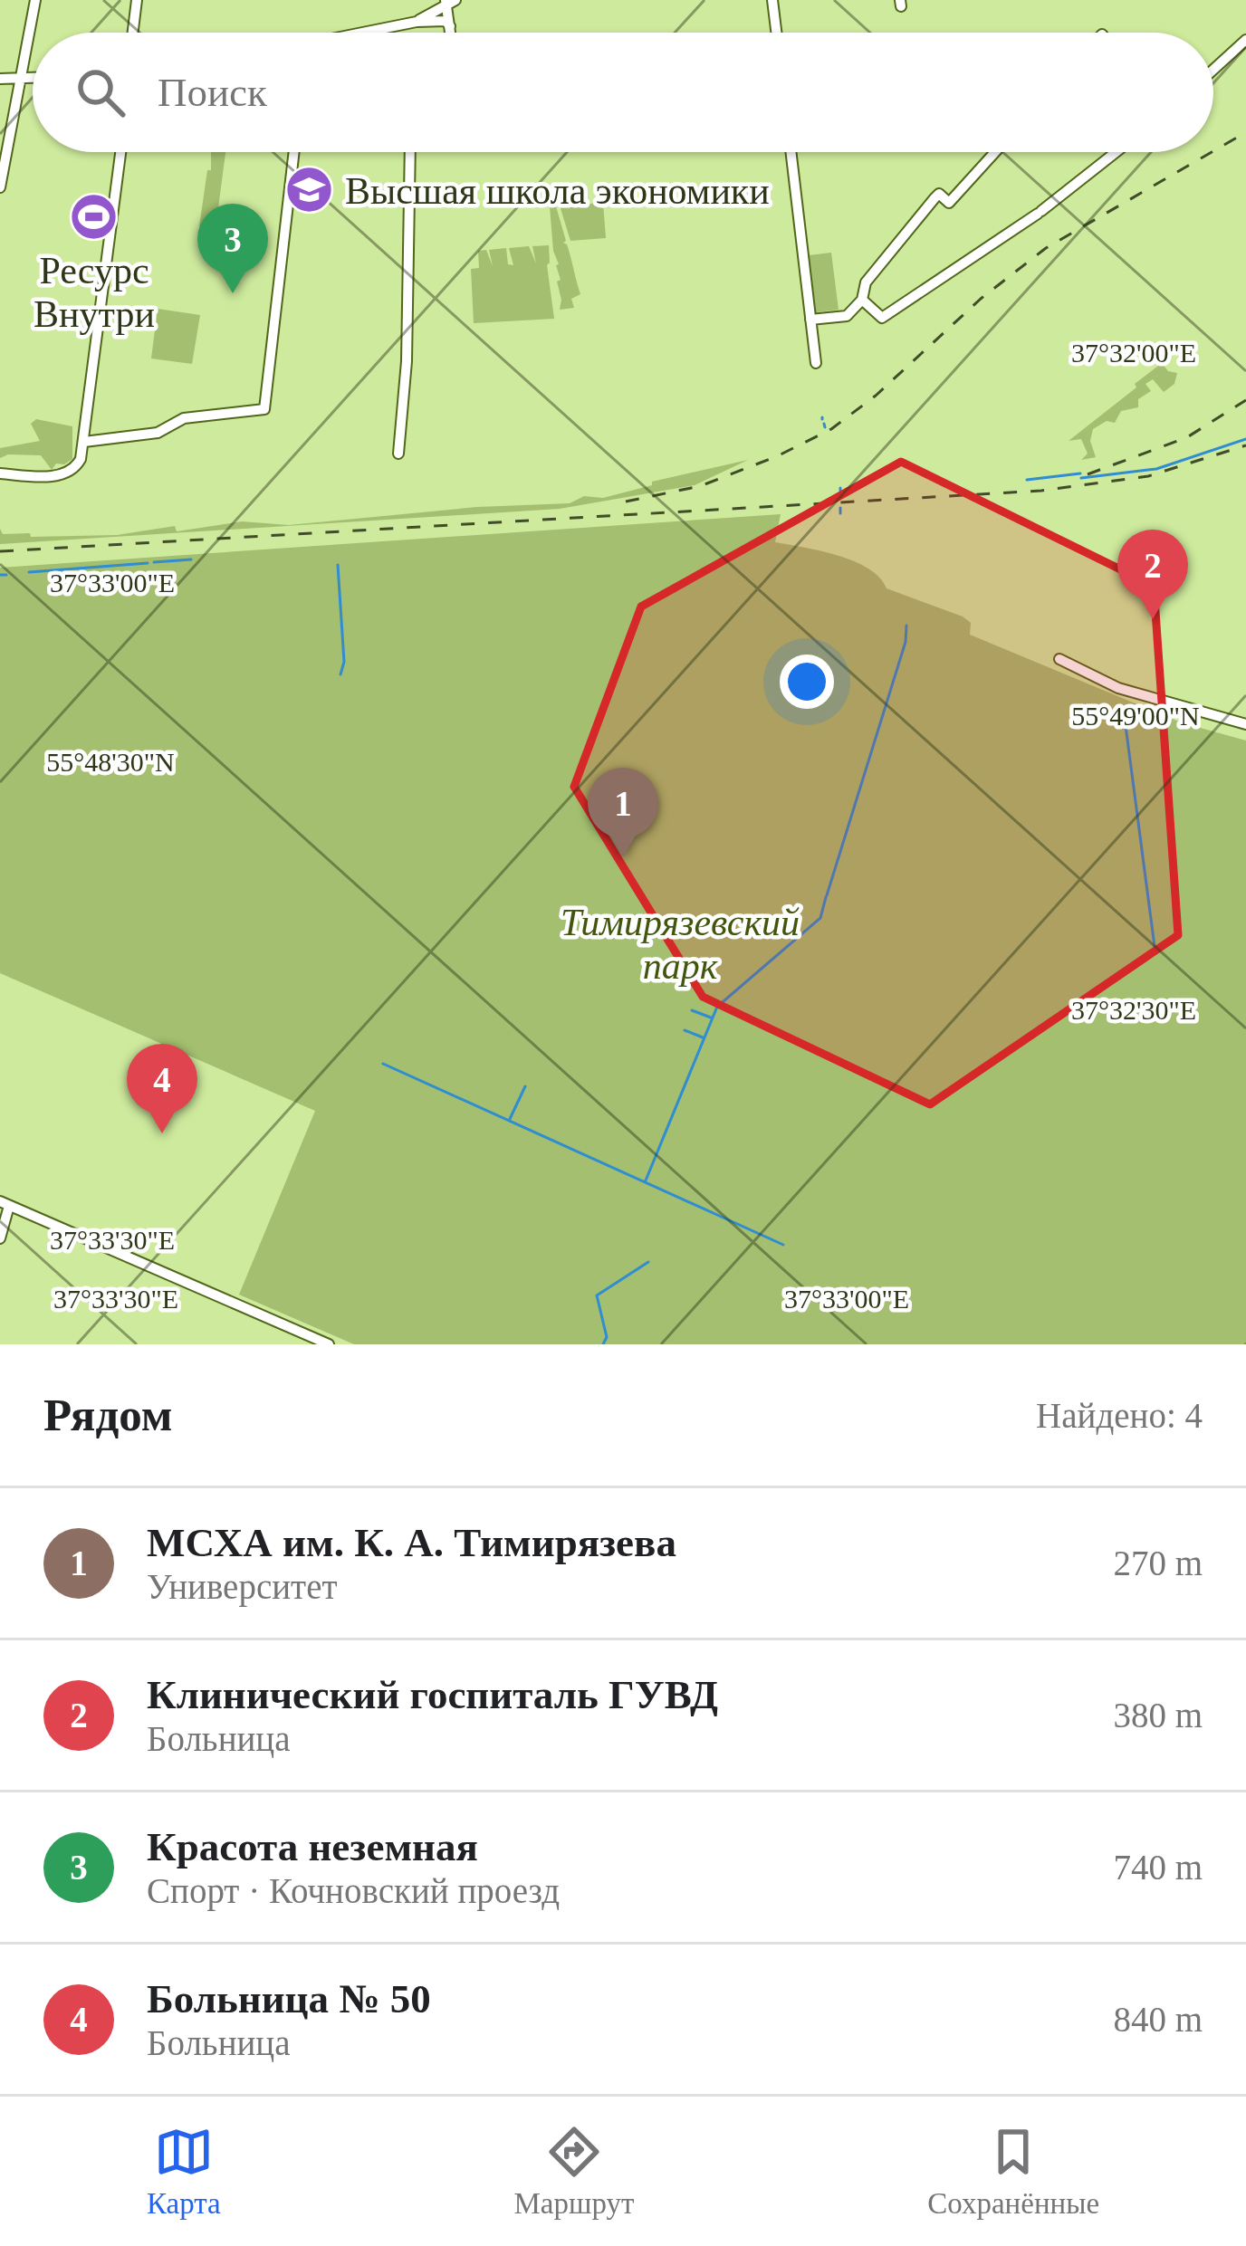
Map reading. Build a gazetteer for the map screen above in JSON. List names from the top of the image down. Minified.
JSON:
{"parks":["Тимирязевский парк"],"places":{"school or university":["Высшая школа экономики"],"sports":["Ресурс Внутри"]},"page":{"search":"Поиск","pins":["3","2","1","4"],"heading":["Рядом","Найдено: 4"],"list":[{"mark":"1","name":"МСХА им. К. А. Тимирязева","note":"Университет","value":"270 m"},{"mark":"2","name":"Клинический госпиталь ГУВД","note":"Больница","value":"380 m"},{"mark":"3","name":"Красота неземная","note":"Спорт · Кочновский проезд","value":"740 m"},{"mark":"4","name":"Больница № 50","note":"Больница","value":"840 m"}],"nav":["Карта","Маршрут","Сохранённые"]},"coordinates":["37°32'00\"E","37°33'00\"E","55°49'00\"N","55°48'30\"N","37°32'30\"E","37°33'30\"E"]}
